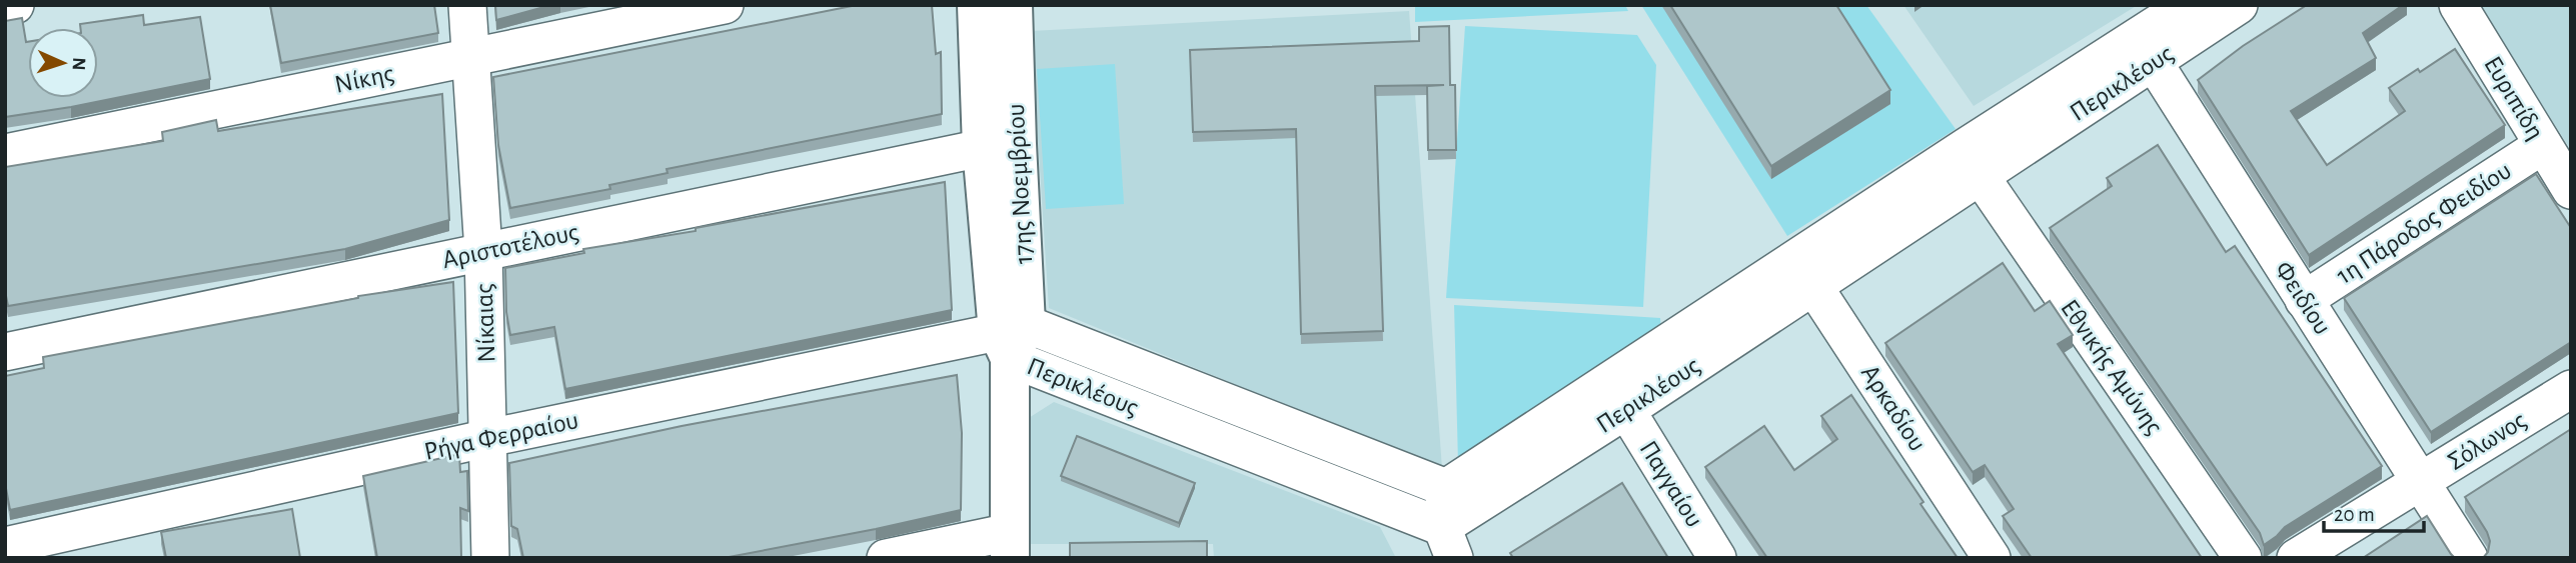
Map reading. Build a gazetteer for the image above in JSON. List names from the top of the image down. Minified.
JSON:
{"streets":{"street":["Νίκης","Περικλέους","Ευριπίδη","17ης Νοεμβρίου","1η Πάροδος Φειδίου","Αριστοτέλους","Φειδίου","Νίκαιας","Εθνικής Αμύνης","Αρκαδίου","Ρήγα Φερραίου","Σόλωνος","Παγγαίου"]},"crossings":[["Νίκης","Νίκαιας"],["Περικλέους","17ης Νοεμβρίου"],["Περικλέους","Φειδίου"],["Περικλέους","Εθνικής Αμύνης"],["Περικλέους","Αρκαδίου"],["Περικλέους","Ρήγα Φερραίου"],["Περικλέους","Παγγαίου"],["Ευριπίδη","1η Πάροδος Φειδίου"],["17ης Νοεμβρίου","Αριστοτέλους"],["17ης Νοεμβρίου","Ρήγα Φερραίου"],["1η Πάροδος Φειδίου","Φειδίου"],["Αριστοτέλους","Νίκαιας"],["Φειδίου","Σόλωνος"],["Νίκαιας","Ρήγα Φερραίου"]],"scale_bar":"20 m","north":"right"}
